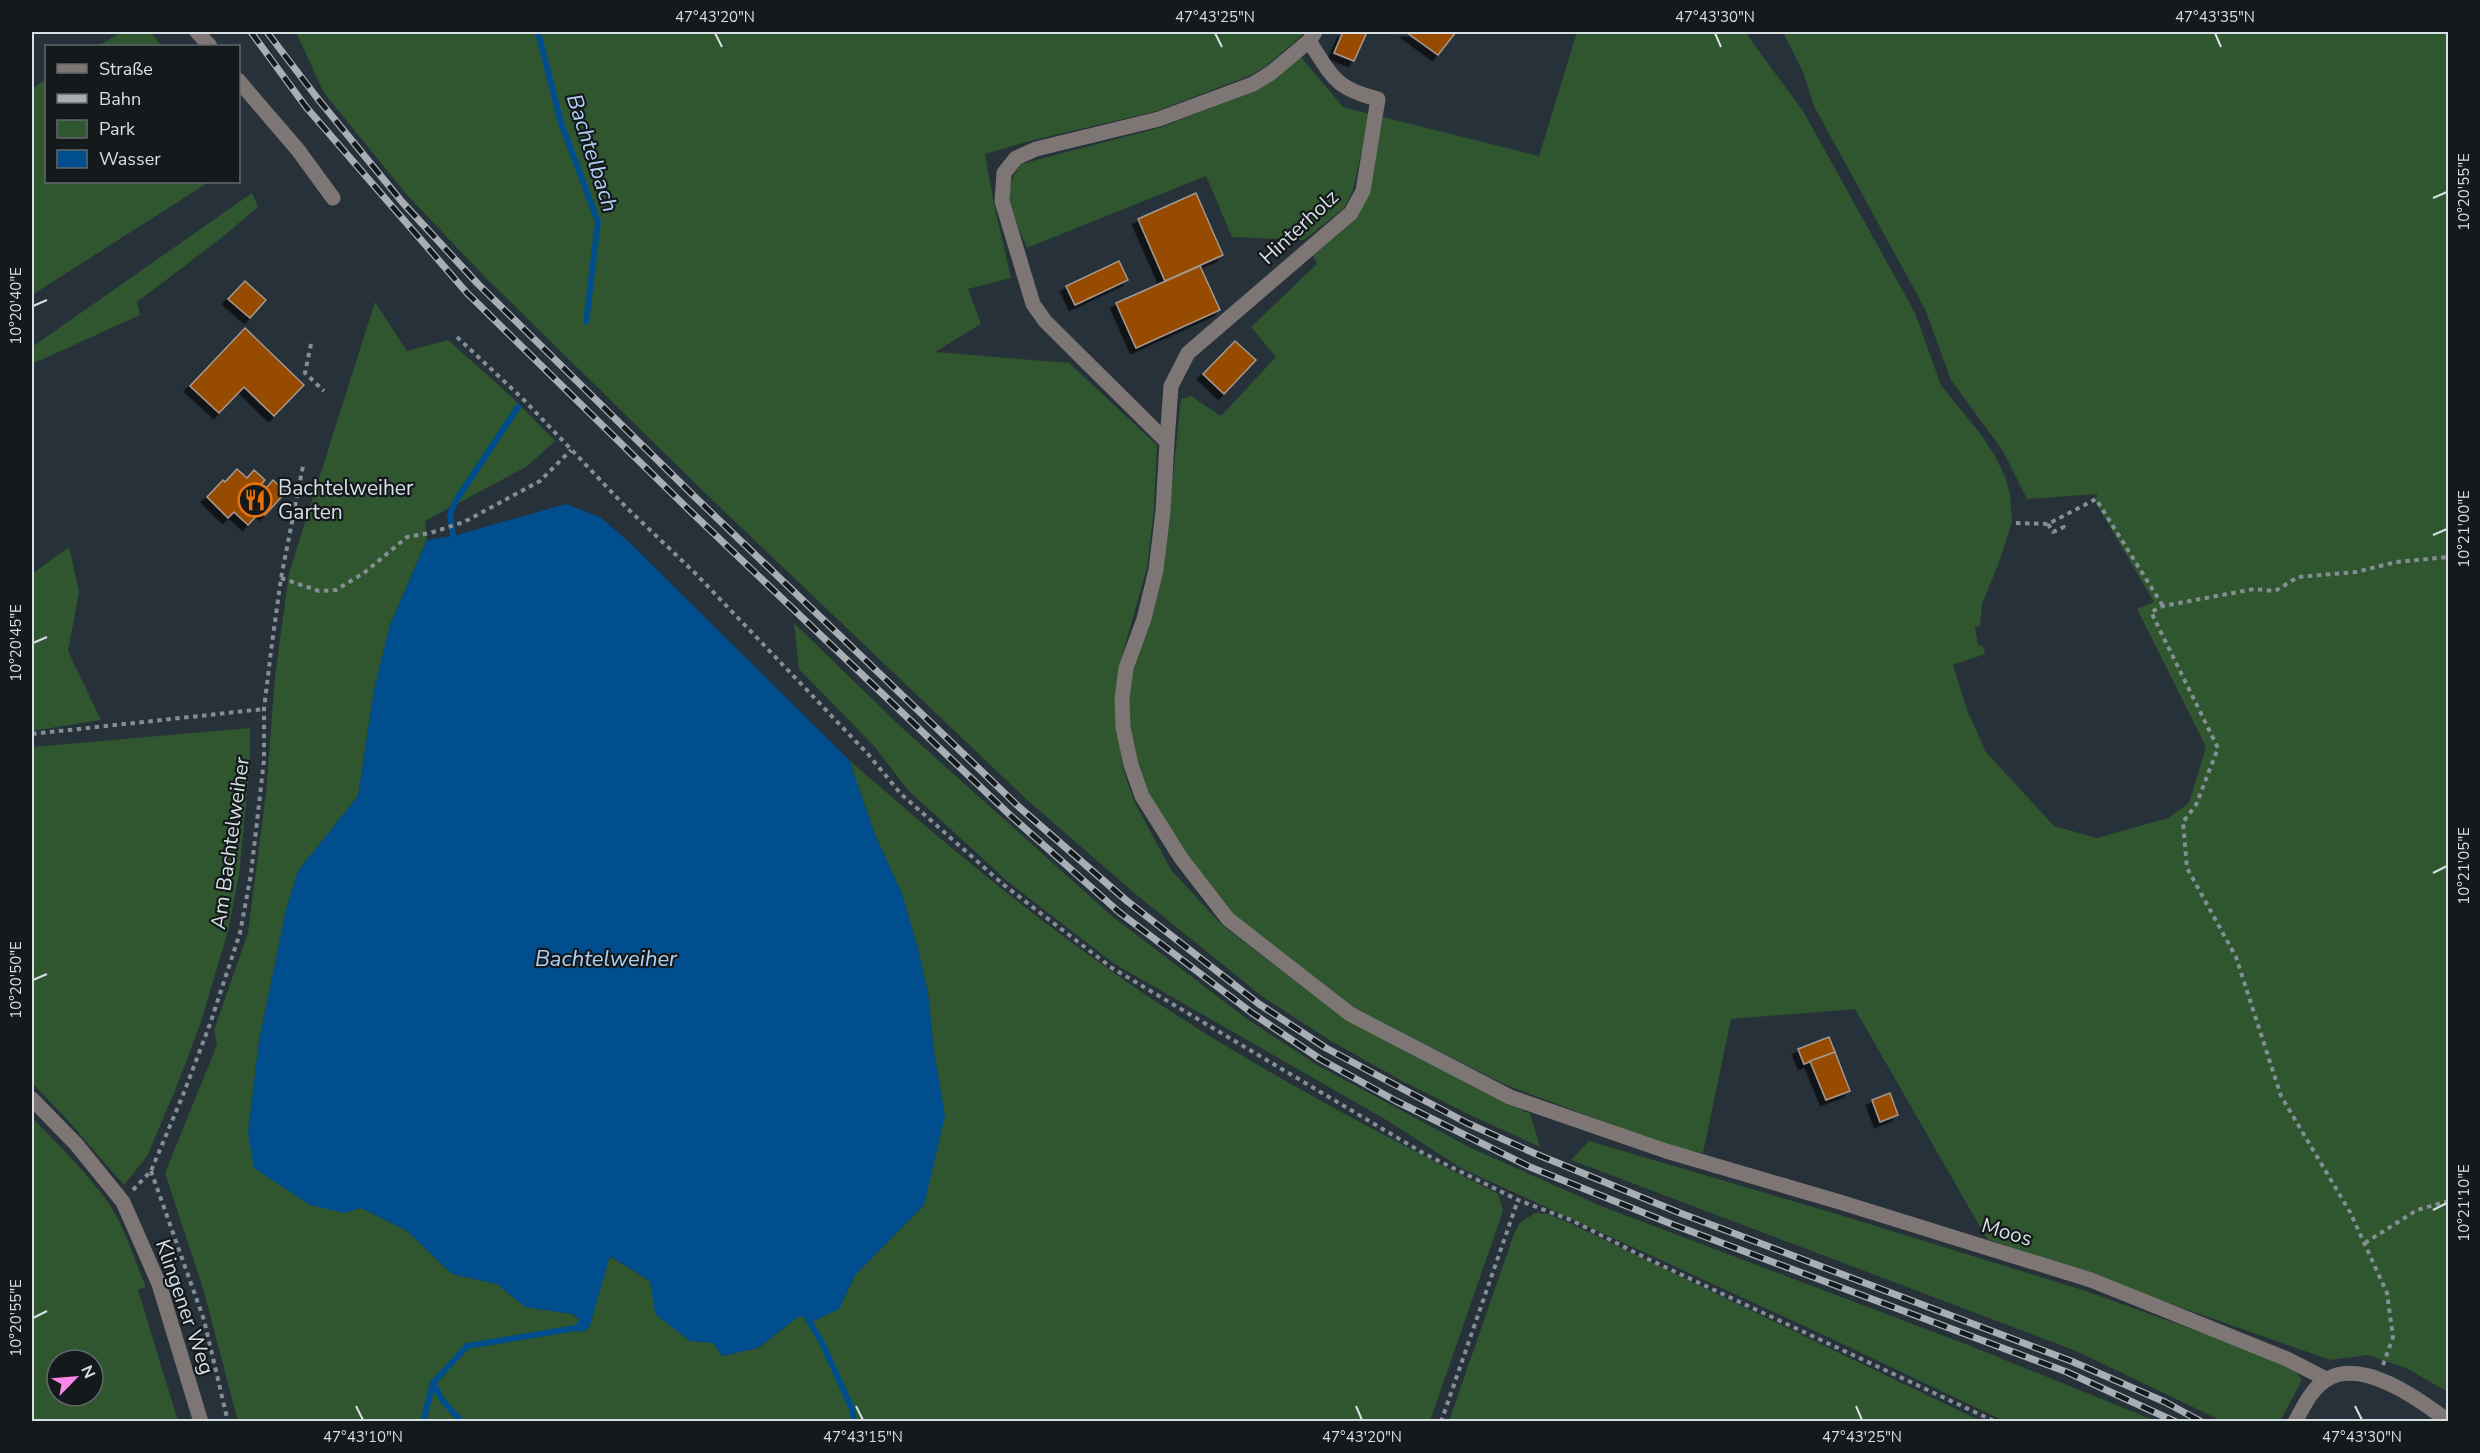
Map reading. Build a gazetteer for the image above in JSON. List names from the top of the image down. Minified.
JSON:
{"streets":{"street":["Hinterholz","Moos","Klingener Weg"],"path":["Am Bachtelweiher"]},"crossings":[["Hinterholz","Moos"],["Am Bachtelweiher","Klingener Weg"]],"water":["Bachtelbach","Bachtelweiher"],"places":{"restaurant":["Bachtelweiher Garten"]},"legend":["Straße","Bahn","Park","Wasser"],"north":"top right","coordinates":["47°43'20\"N","47°43'25\"N","47°43'30\"N","47°43'35\"N","10°20'55\"E","10°20'40\"E","10°21'00\"E","10°20'45\"E","10°21'05\"E","10°20'50\"E","10°21'10\"E","47°43'10\"N","47°43'15\"N"]}
